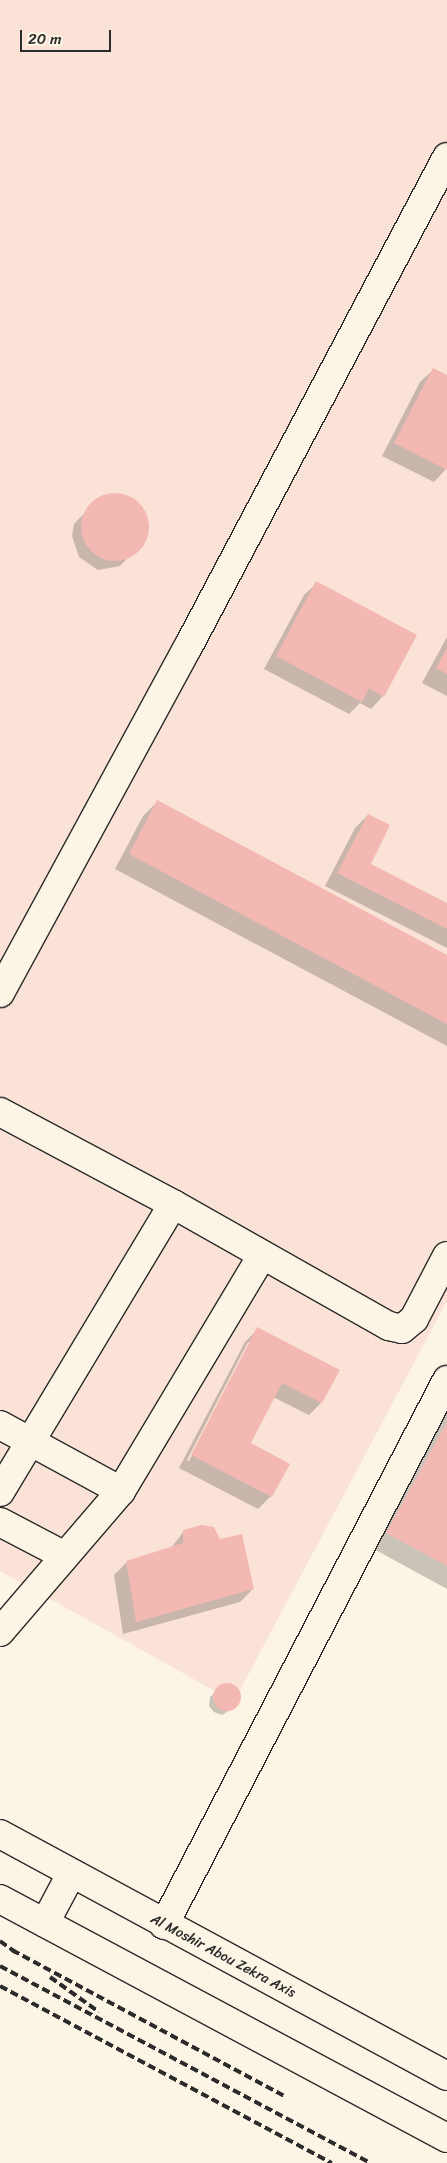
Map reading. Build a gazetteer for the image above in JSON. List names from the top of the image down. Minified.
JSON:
{"streets":{"main road":["Al Moshir Abou Zekra Axis"]},"scale_bar":"20 m"}
